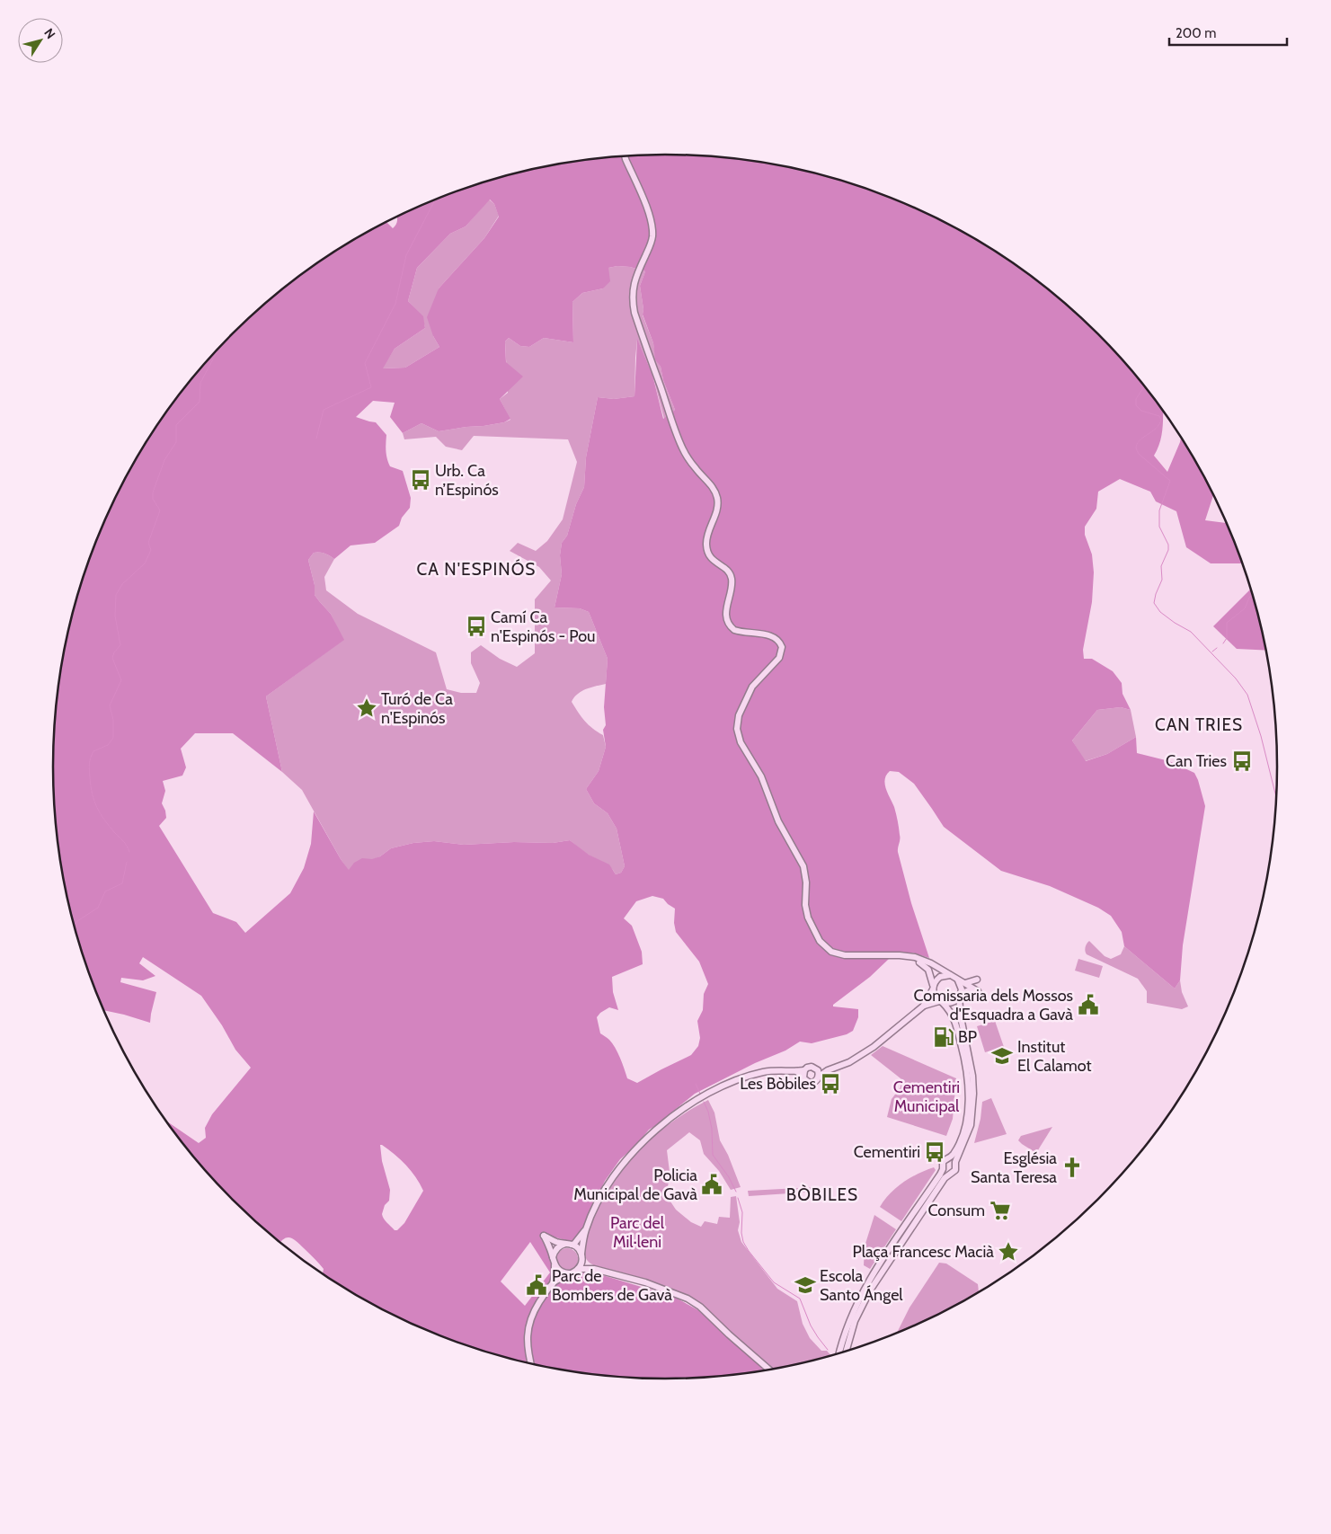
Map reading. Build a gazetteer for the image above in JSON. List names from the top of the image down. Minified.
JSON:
{"districts":["CA N'ESPINÓS","CAN TRIES","BÒBILES"],"parks":["Cementiri Municipal","Parc del Mil·leni"],"places":{"bus stop":["Urb. Ca n’Espinós","Camí Ca n'Espinós - Pou","Can Tries","Les Bòbiles","Cementiri"],"place":["Turó de Ca n'Espinós","Plaça Francesc Macià"],"public building":["Comissaria dels Mossos d'Esquadra a Gavà","Policia Municipal de Gavà","Parc de Bombers de Gavà"],"fuel station":["BP"],"school or university":["Institut El Calamot","Escola Santo Ángel"],"church":["Església Santa Teresa"],"supermarket":["Consum"]},"scale_bar":"200 m","north":"top right"}
